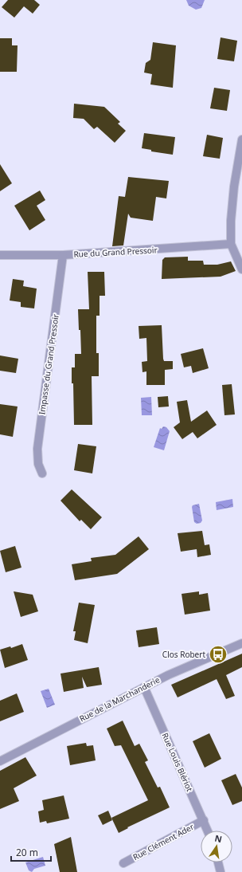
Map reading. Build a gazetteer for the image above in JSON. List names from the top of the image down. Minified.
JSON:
{"streets":{"street":["Rue du Grand Pressoir","Impasse du Grand Pressoir","Rue de la Marchanderie","Rue Louis Blériot","Rue Clément Ader"]},"crossings":[["Rue du Grand Pressoir","Impasse du Grand Pressoir"],["Rue de la Marchanderie","Rue Louis Blériot"],["Rue Louis Blériot","Rue Clément Ader"]],"places":{"bus stop":["Clos Robert"]},"scale_bar":"20 m","north":"top"}
